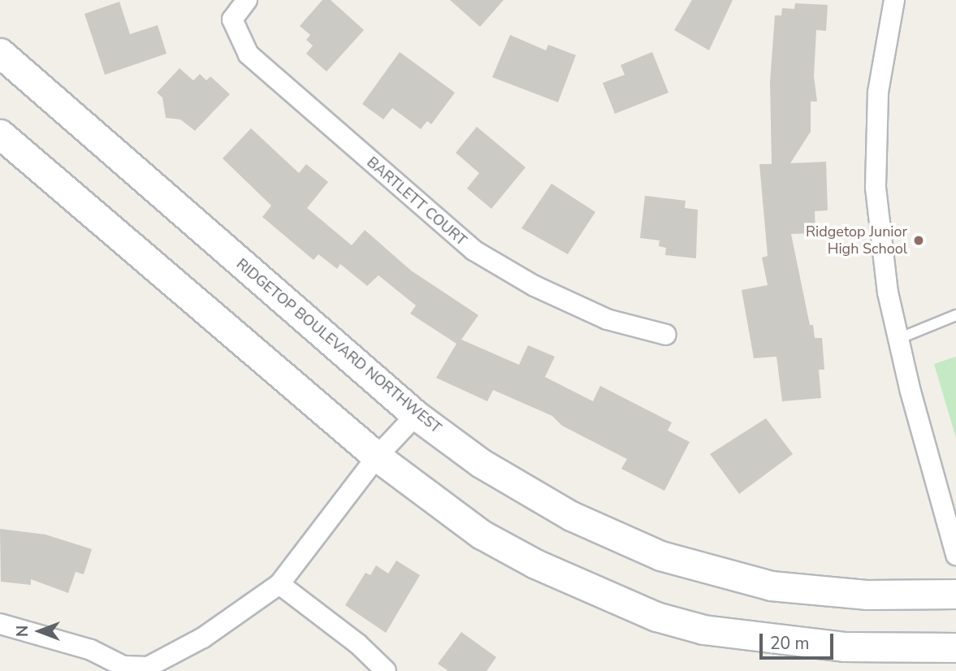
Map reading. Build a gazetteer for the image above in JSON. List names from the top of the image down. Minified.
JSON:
{"streets":{"main road":["RIDGETOP BOULEVARD NORTHWEST"],"street":["BARTLETT COURT"]},"places":["Ridgetop Junior High School"],"scale_bar":"20 m","north":"left"}
